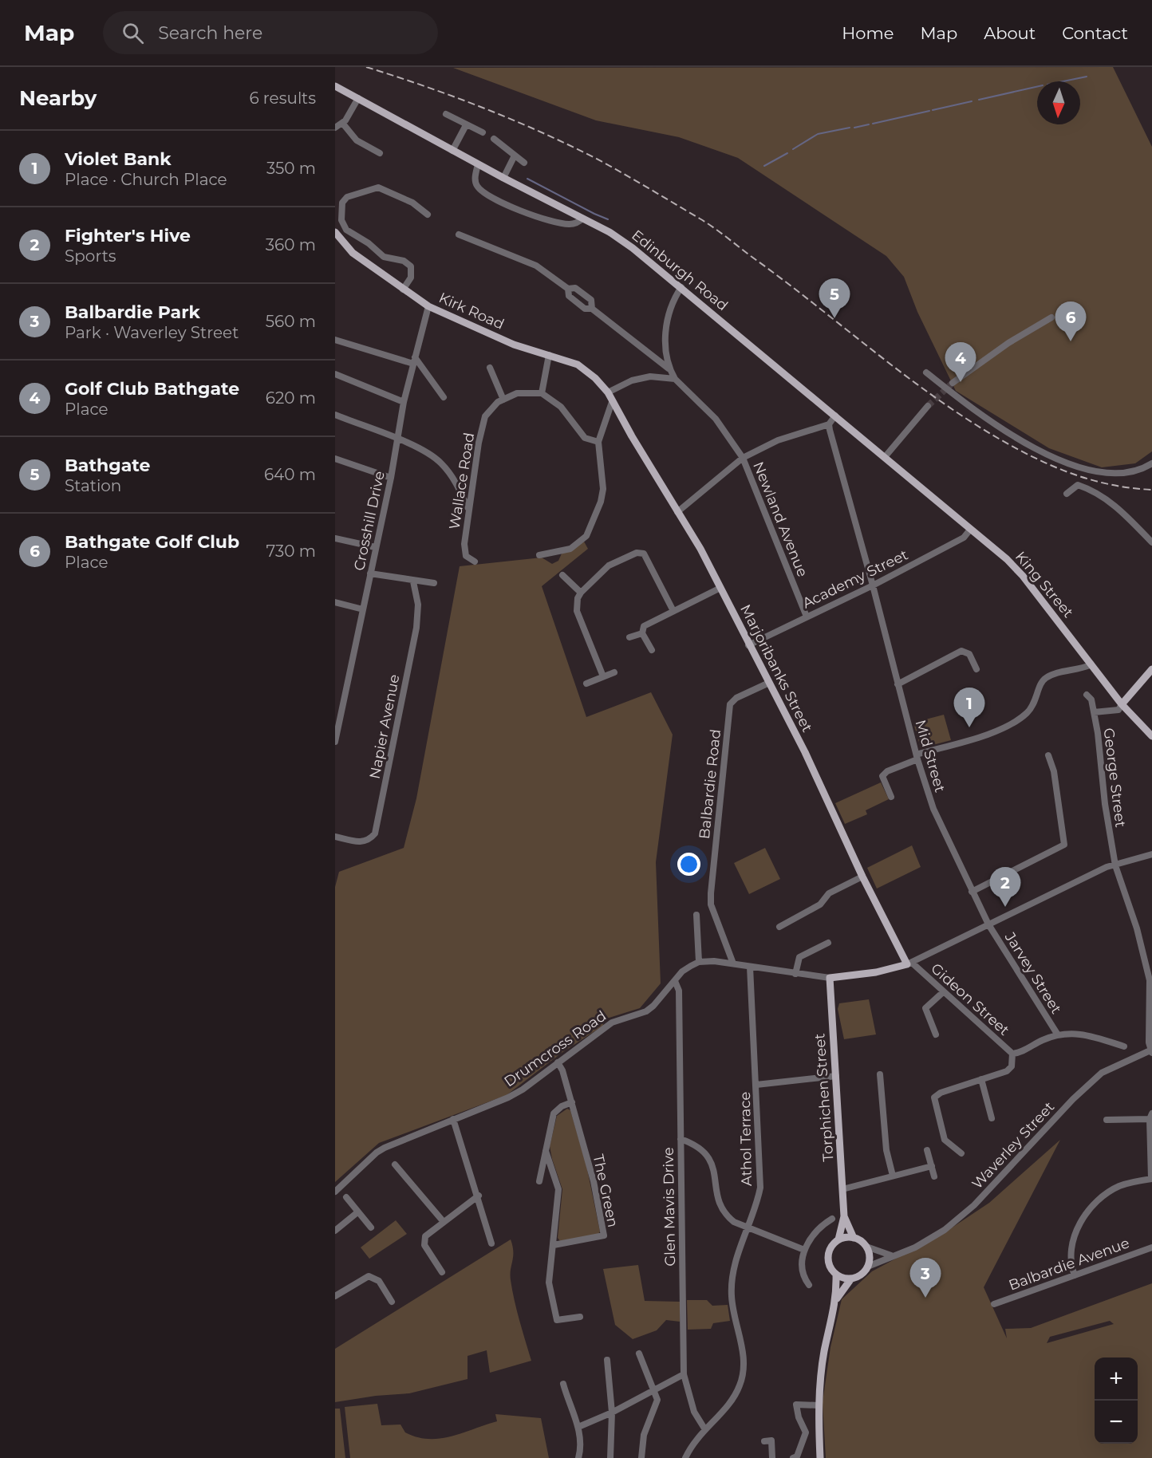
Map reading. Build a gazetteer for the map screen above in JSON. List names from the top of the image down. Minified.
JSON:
{"streets":{"main road":["Edinburgh Road","Kirk Road","King Street","Marjoribanks Street","Torphichen Street"],"street":["Wallace Road","Newland Avenue","Crosshill Drive","Academy Street","Napier Avenue","Mid Street","George Street","Balbardie Road","Jarvey Street","Gideon Street","Drumcross Road","Athol Terrace","Waverley Street","The Green","Glen Mavis Drive","Balbardie Avenue"]},"crossings":[["Edinburgh Road","Academy Street"],["Edinburgh Road","King Street"],["Kirk Road","Crosshill Drive"],["Kirk Road","Marjoribanks Street"],["Newland Avenue","Academy Street"],["Academy Street","King Street"],["Academy Street","Marjoribanks Street"],["Academy Street","Mid Street"],["Marjoribanks Street","Balbardie Road"],["Marjoribanks Street","Gideon Street"],["Mid Street","Jarvey Street"],["George Street","Waverley Street"],["Drumcross Road","The Green"],["Drumcross Road","Glen Mavis Drive"],["Torphichen Street","Waverley Street"],["Athol Terrace","Glen Mavis Drive"]],"north":"bottom","page":{"header":"Map","search":"Search here","nav":["Home","Map","About","Contact"],"heading":["Nearby","6 results"],"list":[{"mark":"1","name":"Violet Bank","note":"Place · Church Place","value":"350 m"},{"mark":"2","name":"Fighter's Hive","note":"Sports","value":"360 m"},{"mark":"3","name":"Balbardie Park","note":"Park · Waverley Street","value":"560 m"},{"mark":"4","name":"Golf Club Bathgate","note":"Place","value":"620 m"},{"mark":"5","name":"Bathgate","note":"Station","value":"640 m"},{"mark":"6","name":"Bathgate Golf Club","note":"Place","value":"730 m"}],"pins":["5","6","4","1","2","3"],"map_buttons":["+","−"]}}
